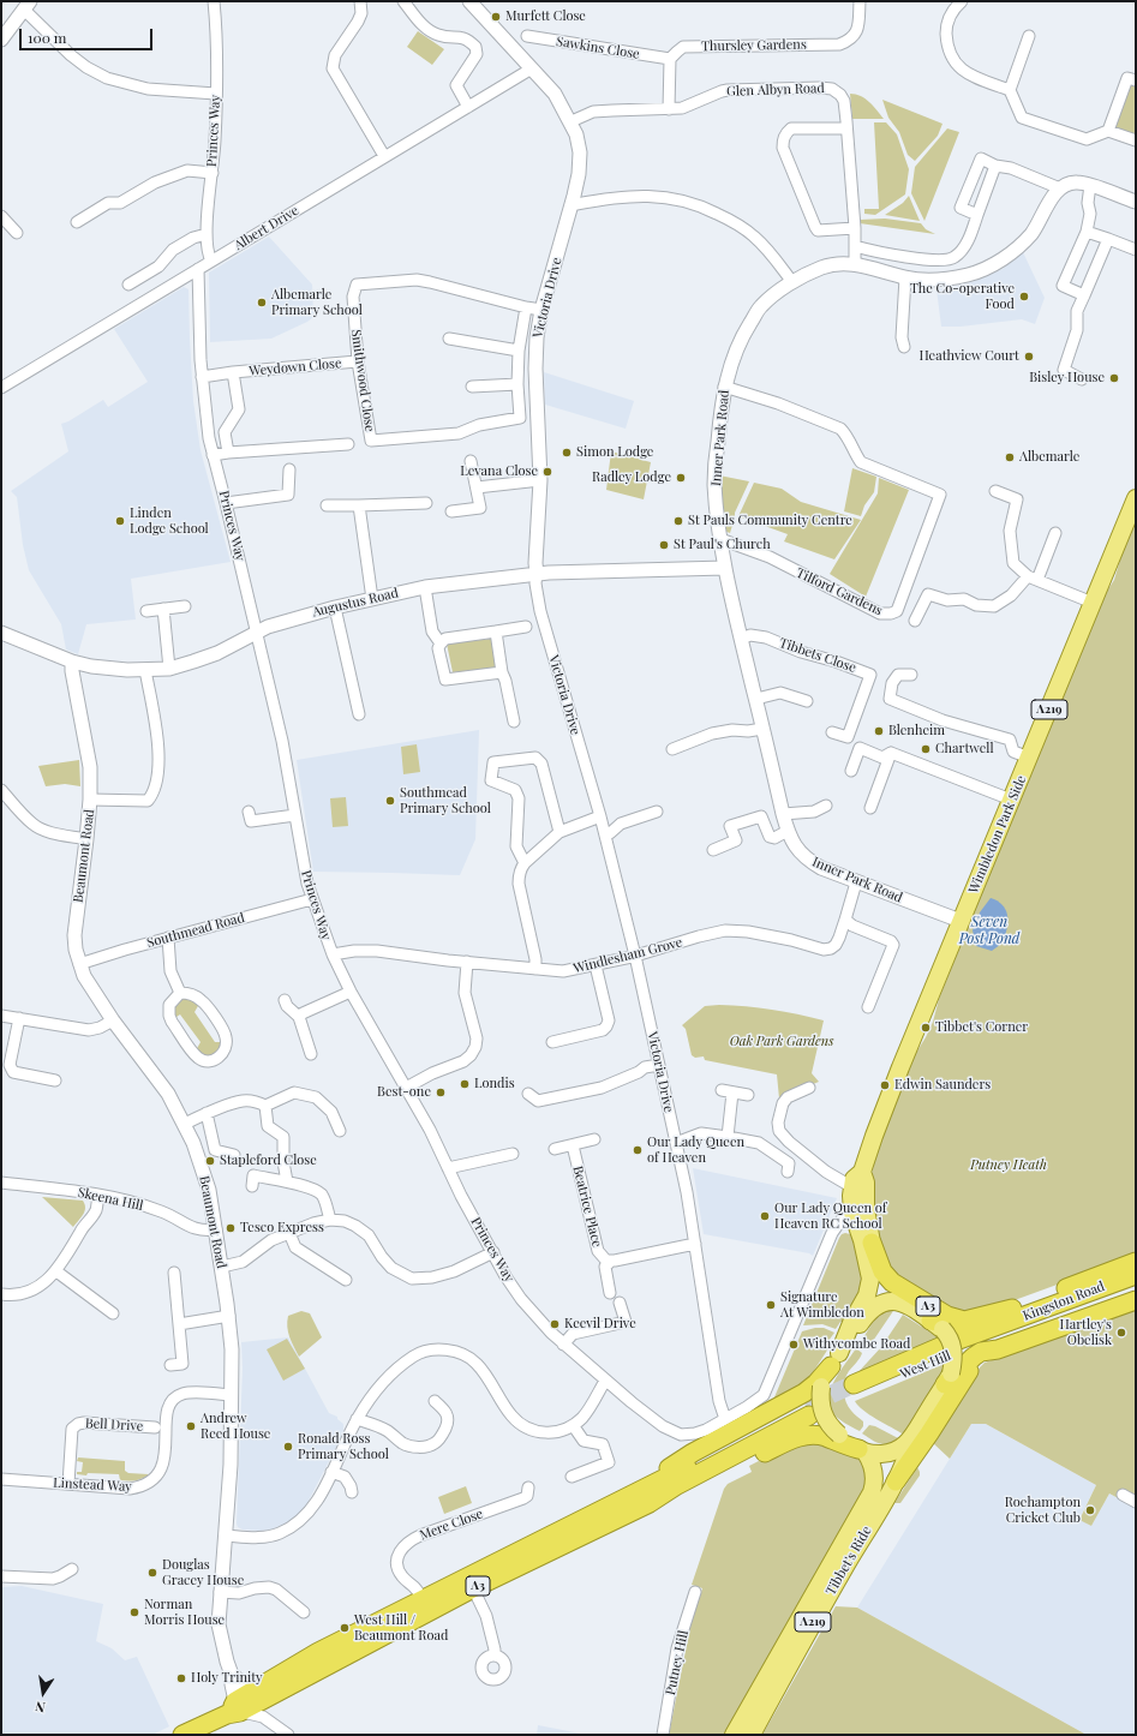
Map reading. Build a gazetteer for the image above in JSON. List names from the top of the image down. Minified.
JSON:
{"streets":{"highway":["Kingston Road","A3","West Hill"],"main road":["A219","Wimbledon Park Side","Tibbet's Ride"],"street":["Thursley Gardens","Sawkins Close","Glen Albyn Road","Princes Way","Albert Drive","Victoria Drive","Weydown Close","Smithwood Close","Inner Park Road","Tilford Gardens","Augustus Road","Tibbets Close","Beaumont Road","Southmead Road","Windlesham Grove","Skeena Hill","Beatrice Place","Bell Drive","Linstead Way","Mere Close","Putney Hill"]},"crossings":[["Thursley Gardens","Sawkins Close"],["Glen Albyn Road","Victoria Drive"],["Glen Albyn Road","Inner Park Road"],["Princes Way","Albert Drive"],["Princes Way","Victoria Drive"],["Princes Way","Weydown Close"],["Princes Way","Augustus Road"],["Princes Way","Southmead Road"],["Princes Way","Windlesham Grove"],["Albert Drive","Victoria Drive"],["Victoria Drive","Smithwood Close"],["Victoria Drive","Augustus Road"],["Victoria Drive","Windlesham Grove"],["Victoria Drive","Beatrice Place"],["Weydown Close","Smithwood Close"],["Inner Park Road","Tilford Gardens"],["Inner Park Road","Augustus Road"],["Inner Park Road","Tibbets Close"],["Inner Park Road","Wimbledon Park Side"],["Inner Park Road","Windlesham Grove"],["Augustus Road","Beaumont Road"],["A219","Wimbledon Park Side"],["A219","A3"],["A219","Tibbet's Ride"],["Beaumont Road","Southmead Road"],["Beaumont Road","Skeena Hill"],["Beaumont Road","A3"],["Beaumont Road","Linstead Way"],["Kingston Road","West Hill"],["A3","Mere Close"],["A3","Tibbet's Ride"],["Bell Drive","Linstead Way"]],"water":["Seven Post Pond"],"parks":["Oak Park Gardens","Putney Heath"],"places":["Murfett Close","The Co-operative Food","Albemarle Primary School","Heathview Court","Bisley House","Simon Lodge","Albemarle","Levana Close","Radley Lodge","Linden Lodge School","St Pauls Community Centre","St Paul's Church","Blenheim","Chartwell","Southmead Primary School","Tibbet's Corner","Londis","Edwin Saunders","Best-one","Our Lady Queen of Heaven","Stapleford Close","Our Lady Queen of Heaven RC School","Tesco Express","Signature At Wimbledon","Keevil Drive","Hartley's Obelisk","Withycombe Road","Andrew Reed House","Ronald Ross Primary School","Roehampton Cricket Club","Douglas Gracey House","Norman Morris House","West Hill / Beaumont Road","Holy Trinity"],"scale_bar":"100 m","north":"bottom"}
